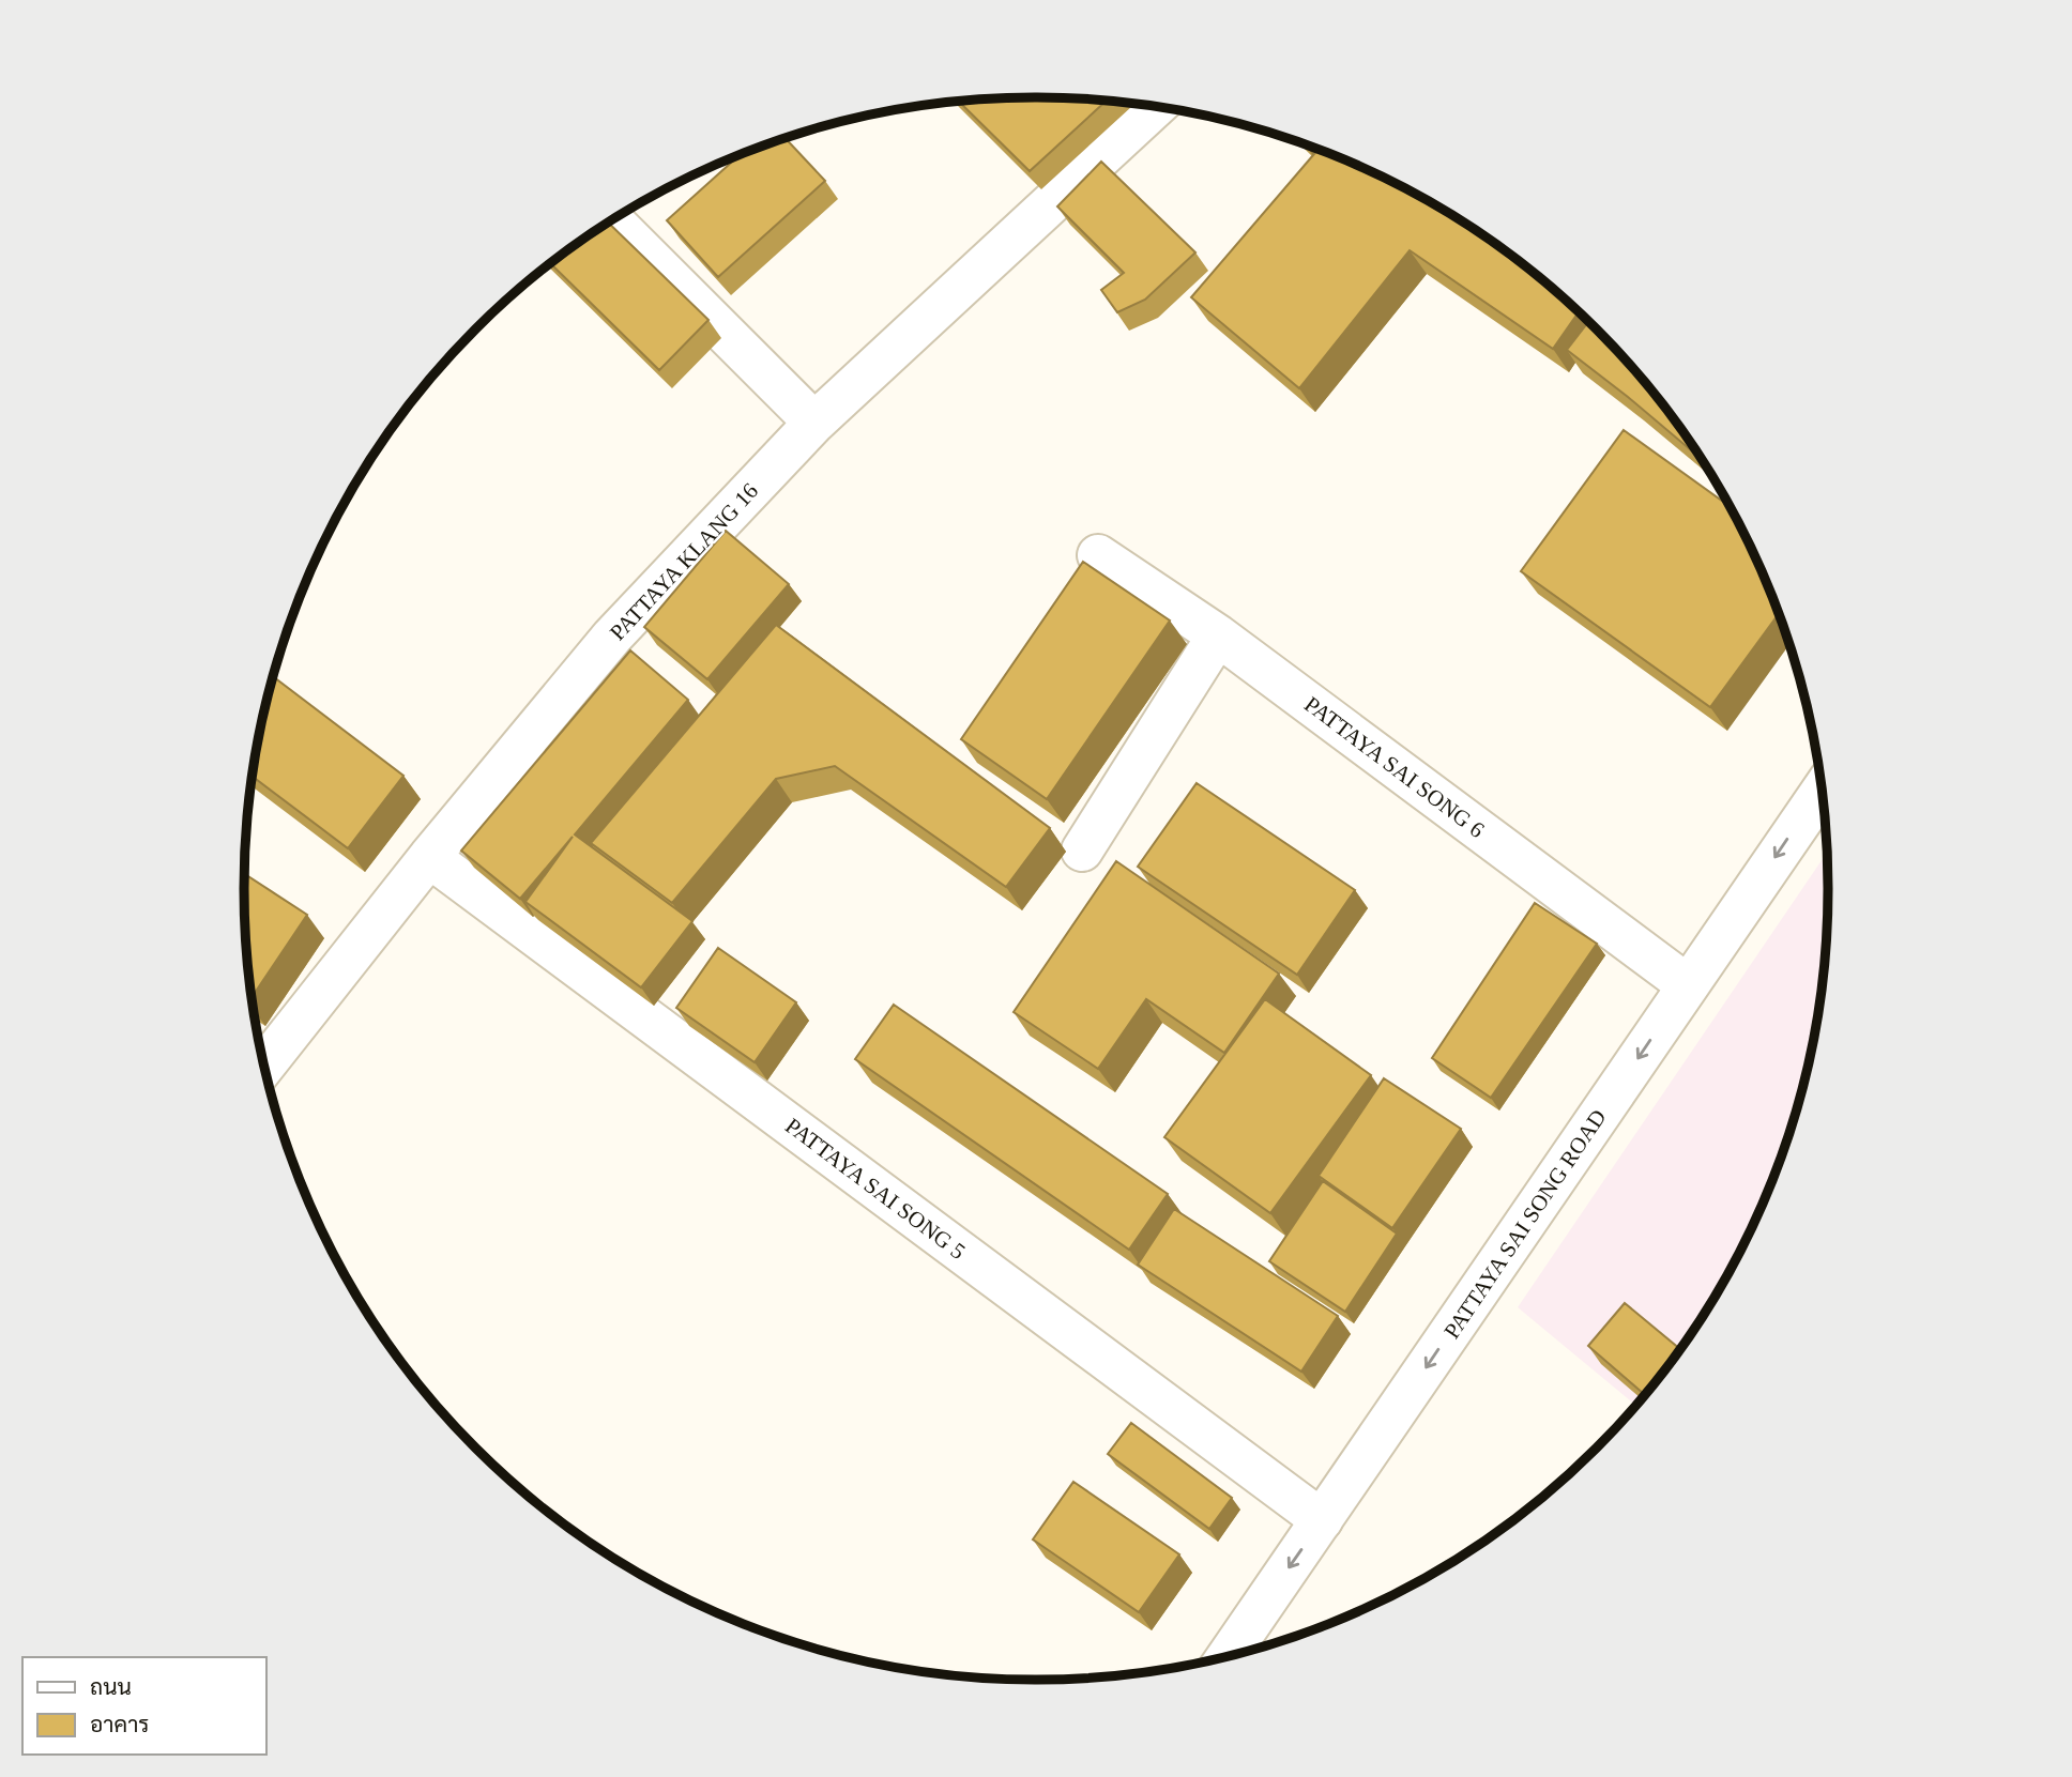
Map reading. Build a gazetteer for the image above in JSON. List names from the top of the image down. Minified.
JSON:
{"streets":{"street":["PATTAYA KLANG 16","PATTAYA SAI SONG 6","PATTAYA SAI SONG 5","PATTAYA SAI SONG ROAD"]},"crossings":[["PATTAYA KLANG 16","PATTAYA SAI SONG 5"],["PATTAYA SAI SONG 6","PATTAYA SAI SONG ROAD"],["PATTAYA SAI SONG 5","PATTAYA SAI SONG ROAD"]],"one_way":["PATTAYA SAI SONG ROAD"],"legend":["ถนน","อาคาร"]}
